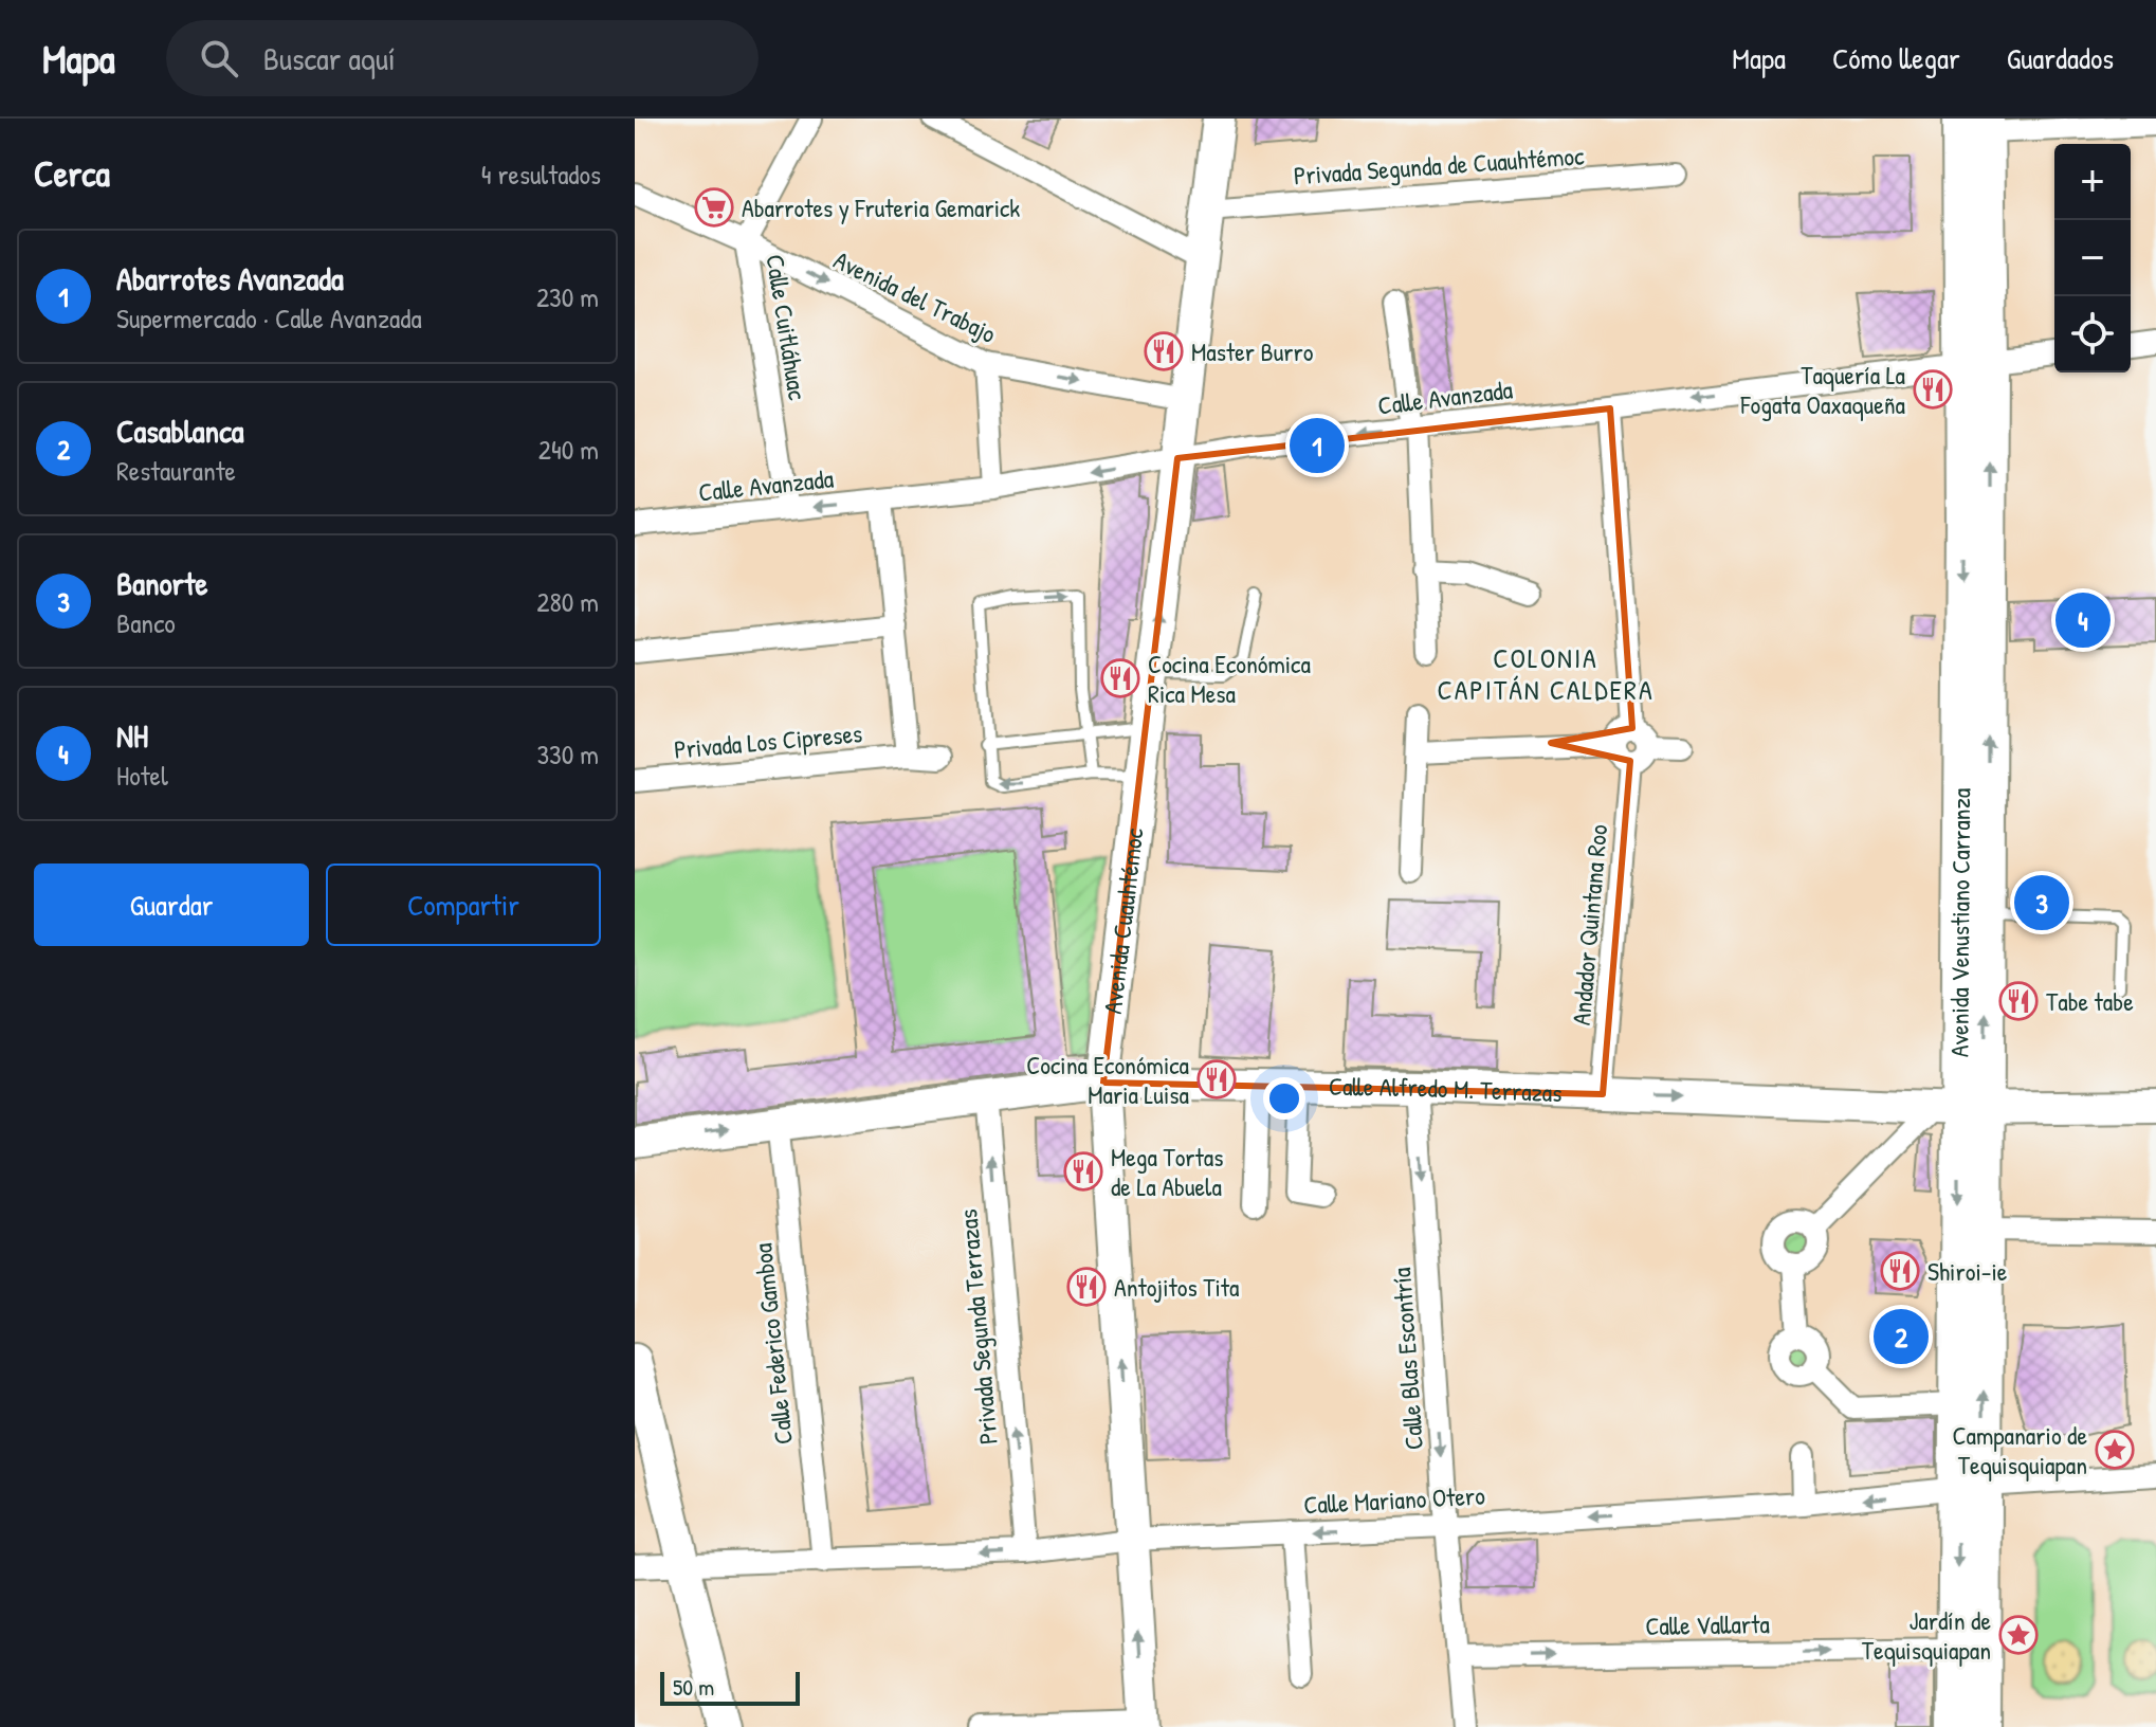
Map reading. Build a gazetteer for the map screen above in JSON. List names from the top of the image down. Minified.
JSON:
{"streets":{"main road":["Avenida Venustiano Carranza"],"street":["Privada Segunda de Cuauhtémoc","Avenida del Trabajo","Calle Cuitláhuac","Calle Avanzada","Privada Los Cipreses","Avenida Cuauhtémoc","Andador Quintana Roo","Calle Alfredo M. Terrazas","Privada Segunda Terrazas","Calle Federico Gamboa","Calle Blas Escontría","Calle Mariano Otero","Calle Vallarta"]},"crossings":[["Privada Segunda de Cuauhtémoc","Avenida Cuauhtémoc"],["Avenida del Trabajo","Calle Cuitláhuac"],["Avenida del Trabajo","Avenida Cuauhtémoc"],["Calle Cuitláhuac","Calle Avanzada"],["Calle Avanzada","Avenida Cuauhtémoc"],["Calle Avanzada","Avenida Venustiano Carranza"],["Avenida Cuauhtémoc","Calle Alfredo M. Terrazas"],["Avenida Cuauhtémoc","Calle Mariano Otero"],["Avenida Venustiano Carranza","Calle Alfredo M. Terrazas"],["Avenida Venustiano Carranza","Calle Mariano Otero"],["Avenida Venustiano Carranza","Calle Vallarta"],["Andador Quintana Roo","Calle Alfredo M. Terrazas"],["Calle Alfredo M. Terrazas","Privada Segunda Terrazas"],["Calle Alfredo M. Terrazas","Calle Federico Gamboa"],["Calle Alfredo M. Terrazas","Calle Blas Escontría"],["Privada Segunda Terrazas","Calle Mariano Otero"],["Calle Federico Gamboa","Calle Mariano Otero"],["Calle Blas Escontría","Calle Mariano Otero"],["Calle Blas Escontría","Calle Vallarta"]],"one_way":["Calle Avanzada","Privada Segunda Terrazas","Calle Blas Escontría","Calle Mariano Otero","Calle Vallarta"],"districts":["COLONIA CAPITÁN CALDERA"],"places":{"supermarket":["Abarrotes y Fruteria Gemarick"],"restaurant":["Master Burro","Taquería La Fogata Oaxaqueña","Cocina Económica Rica Mesa","Tabe tabe","Cocina Económica Maria Luisa","Mega Tortas de La Abuela","Shiroi-ie","Antojitos Tita"],"place":["Campanario de Tequisquiapan","Jardín de Tequisquiapan"]},"scale_bar":"50 m","page":{"header":"Mapa","search":"Buscar aquí","nav":["Mapa","Cómo llegar","Guardados"],"heading":["Cerca","4 resultados"],"map_buttons":["+","−"],"list":[{"mark":"1","name":"Abarrotes Avanzada","note":"Supermercado · Calle Avanzada","value":"230 m"},{"mark":"2","name":"Casablanca","note":"Restaurante","value":"240 m"},{"mark":"3","name":"Banorte","note":"Banco","value":"280 m"},{"mark":"4","name":"NH","note":"Hotel","value":"330 m"}],"pins":["1","4","3","2"],"buttons":["Guardar","Compartir"],"scale":"50 m"}}
